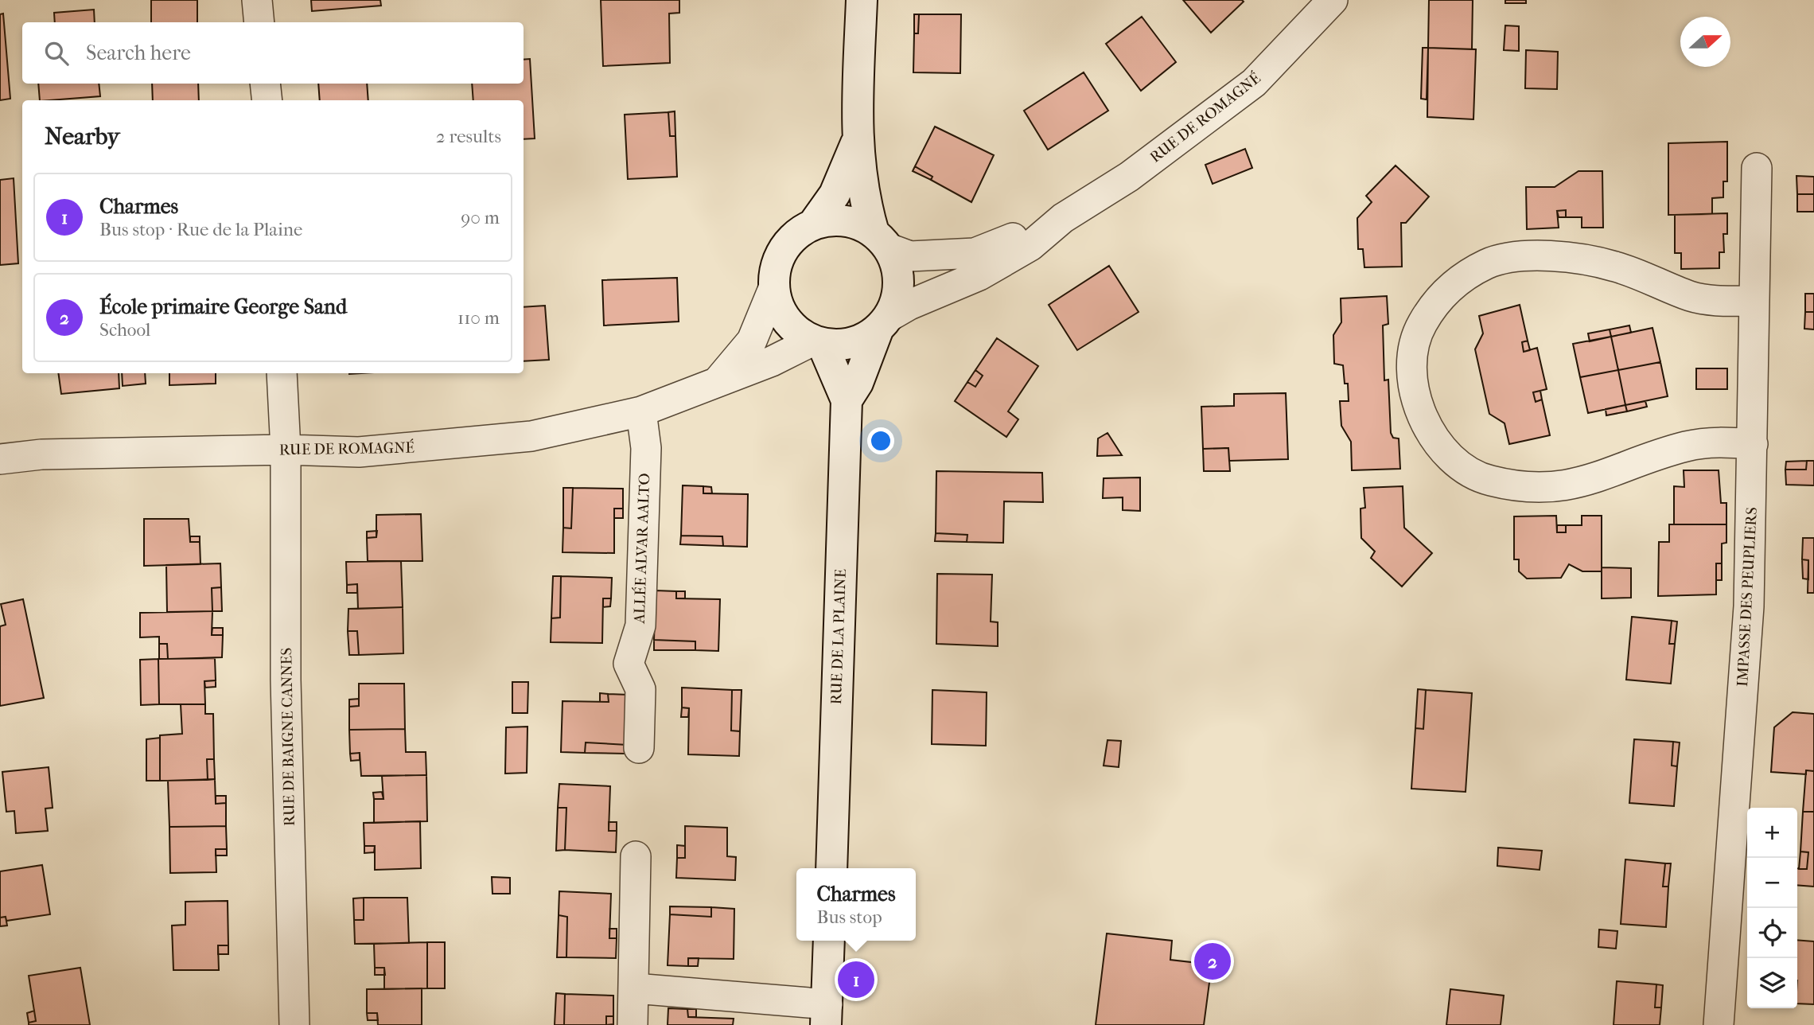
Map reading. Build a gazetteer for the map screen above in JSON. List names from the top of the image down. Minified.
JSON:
{"streets":{"street":["RUE DE ROMAGNÉ","ALLÉE ALVAR AALTO","IMPASSE DES PEUPLIERS","RUE DE LA PLAINE","RUE DE BAIGNE CANNES"]},"crossings":[["RUE DE ROMAGNÉ","ALLÉE ALVAR AALTO"],["RUE DE ROMAGNÉ","RUE DE LA PLAINE"],["RUE DE ROMAGNÉ","RUE DE BAIGNE CANNES"]],"north":"right","page":{"search":"Search here","heading":["Nearby","2 results"],"list":[{"mark":"1","name":"Charmes","note":"Bus stop · Rue de la Plaine","value":"90 m"},{"mark":"2","name":"École primaire George Sand","note":"School","value":"110 m"}],"map_buttons":["+","−"],"popup":["Charmes","Bus stop"],"pins":["2","1"]}}
